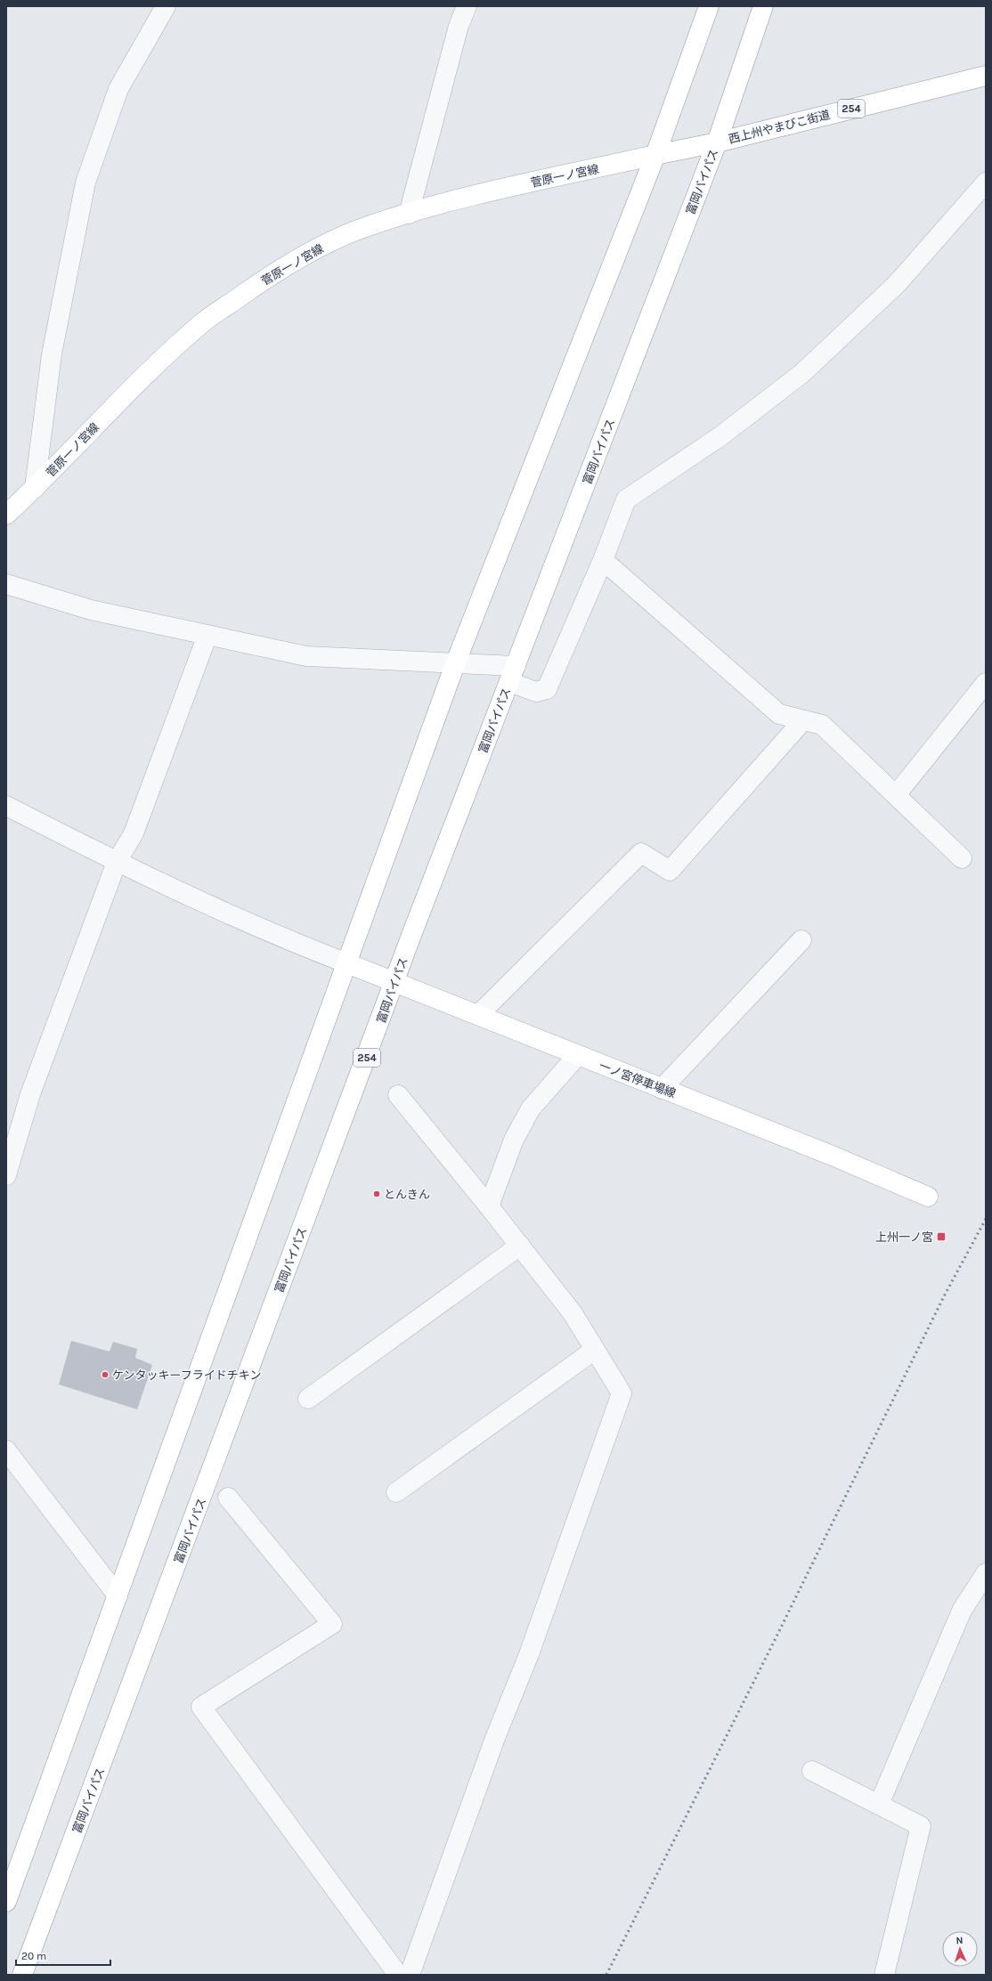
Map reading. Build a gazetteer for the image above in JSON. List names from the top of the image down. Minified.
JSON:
{"streets":{"main road":["254","西上州やまびこ街道","菅原一ノ宮線","富岡バイパス","一ノ宮停車場線"]},"crossings":[["西上州やまびこ街道","菅原一ノ宮線"],["西上州やまびこ街道","富岡バイパス"],["富岡バイパス","一ノ宮停車場線"]],"places":{"other":["とんきん","ケンタッキーフライドチキン"],"transit":["上州一ノ宮"]},"scale_bar":"20 m","north":"top"}
